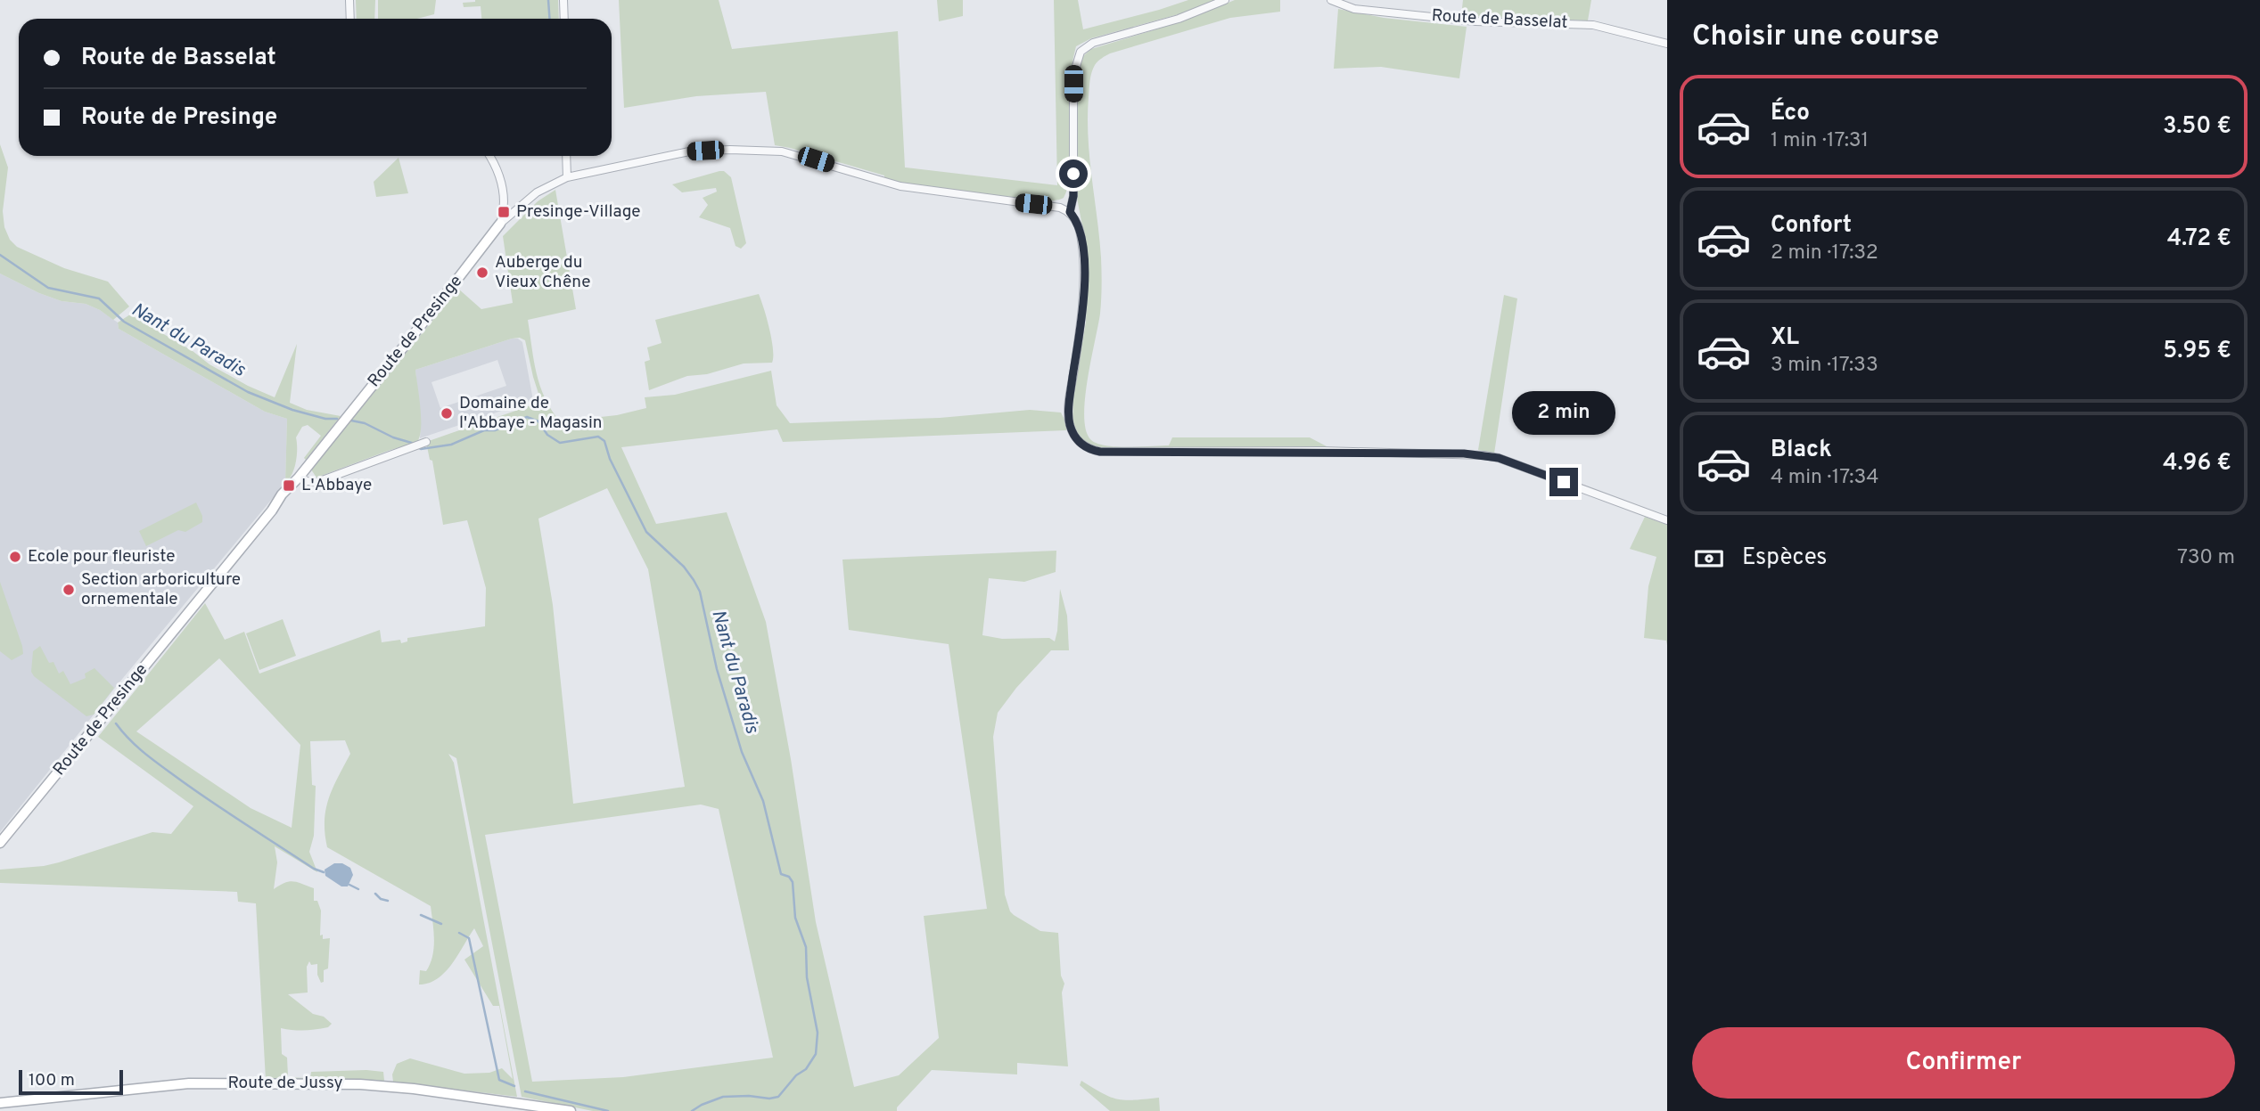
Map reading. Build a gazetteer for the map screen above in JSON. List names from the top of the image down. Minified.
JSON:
{"streets":{"street":["Route de Basselat","Route de Presinge","Route de Jussy"]},"water":["Nant du Paradis"],"places":{"transit":["Presinge-Village","L'Abbaye"],"other":["Auberge du Vieux Chêne","Domaine de l'Abbaye - Magasin","Ecole pour fleuriste","Section arboriculture ornementale"]},"scale_bar":"100 m","page":{"heading":"Choisir une course","banner":["Route de Basselat","Route de Presinge"],"list":[{"name":"Éco","note":"1 min · 17:31","value":"3.50 €"},{"name":"Confort","note":"2 min · 17:32","value":"4.72 €"},{"name":"XL","note":"3 min · 17:33","value":"5.95 €"},{"name":"Black","note":"4 min · 17:34","value":"4.96 €"}],"bubble":"2 min","pay":["Espèces","730 m"],"buttons":"Confirmer","scale":"100 m"}}
